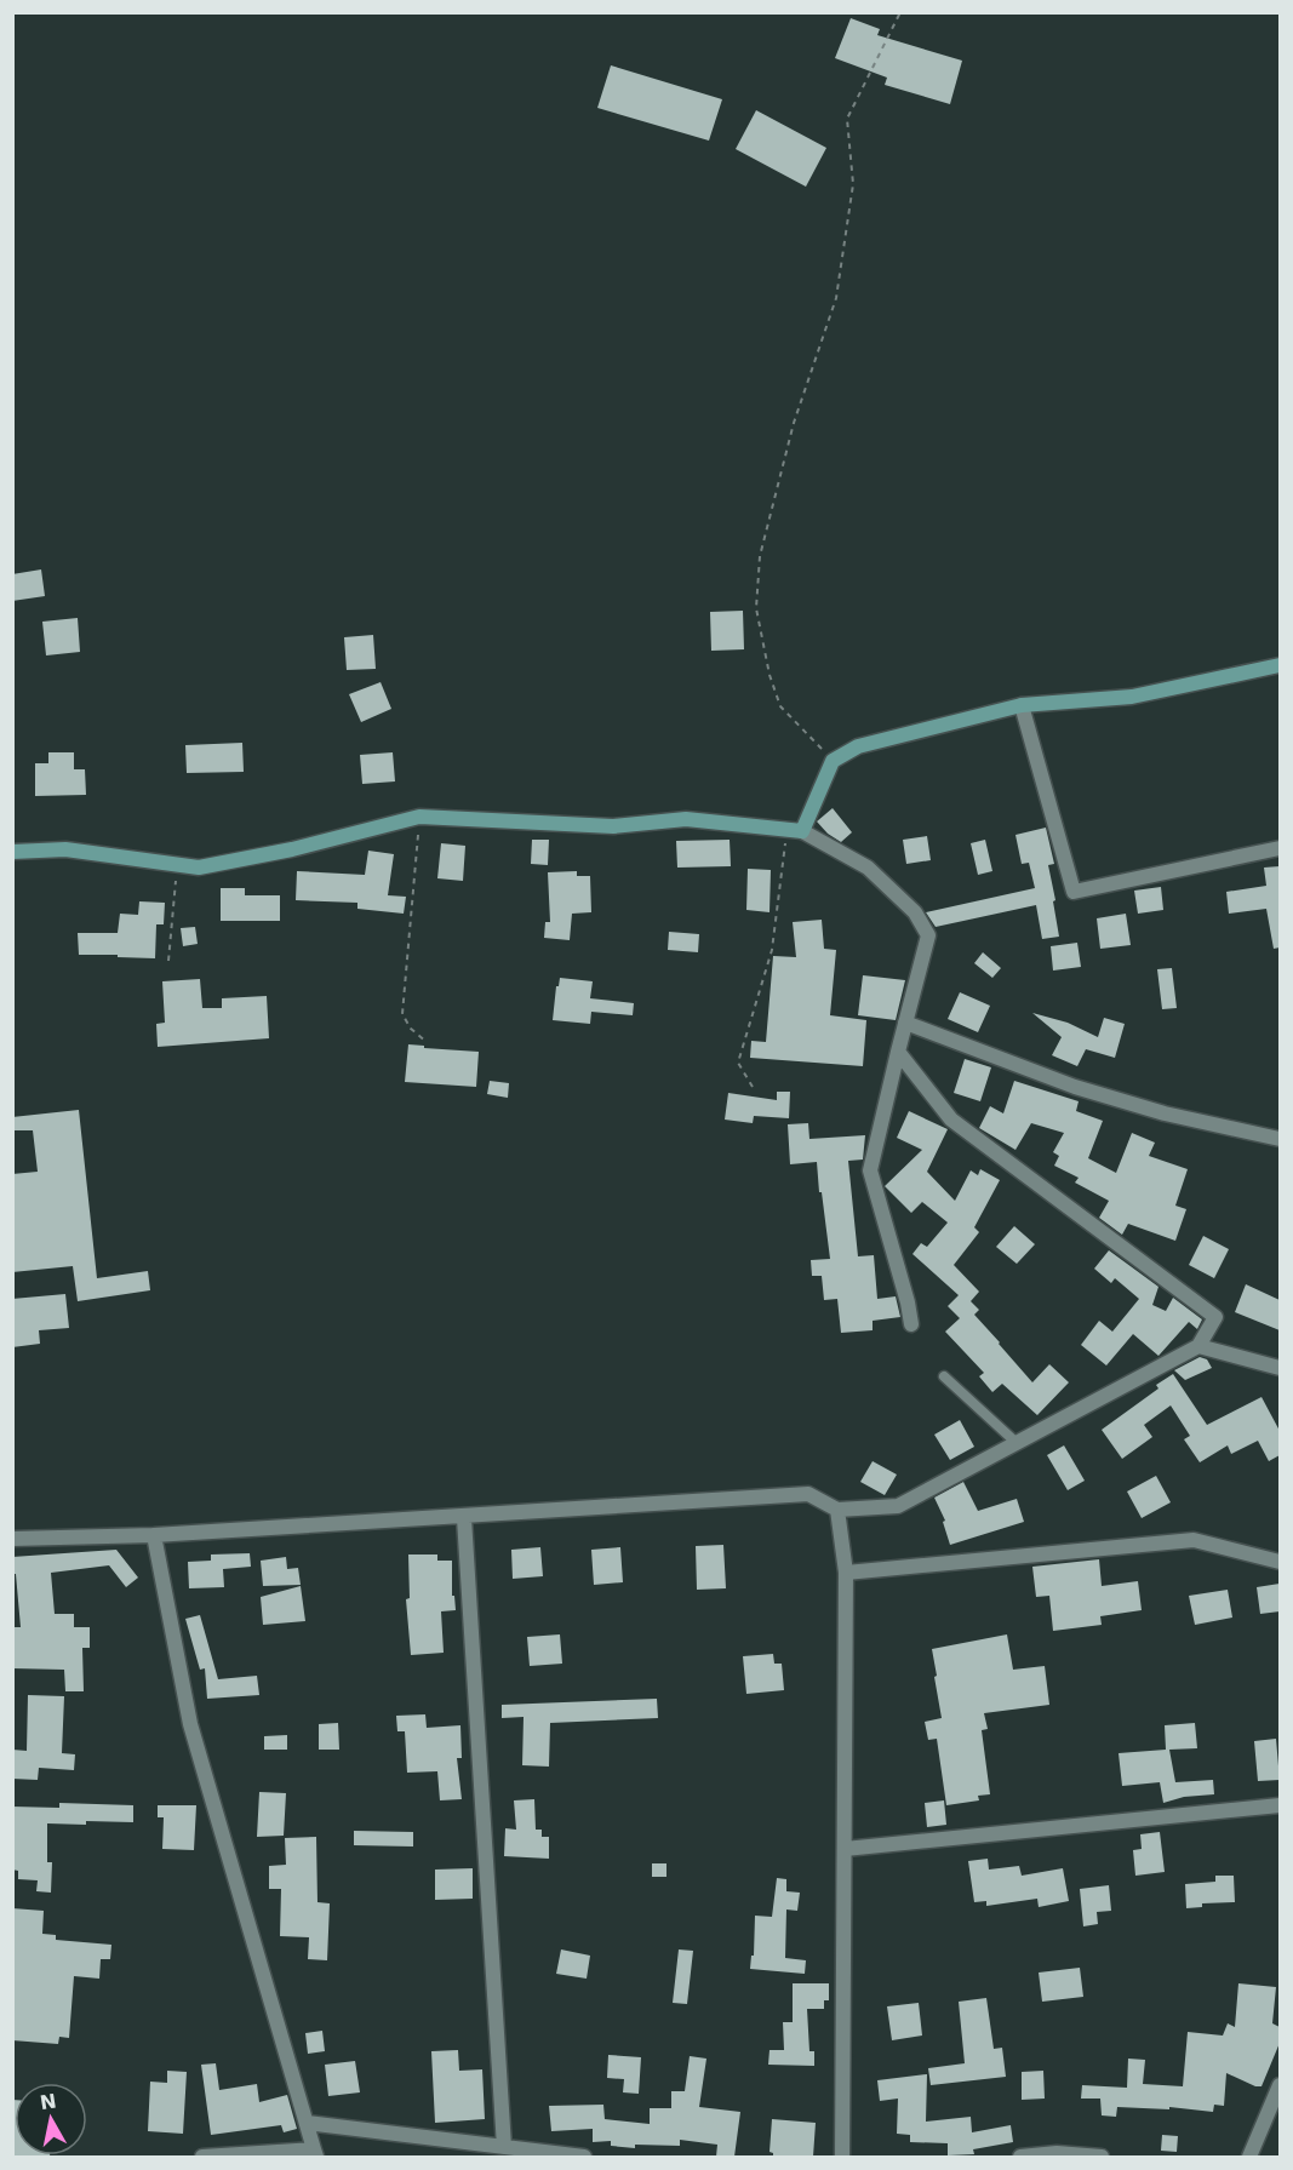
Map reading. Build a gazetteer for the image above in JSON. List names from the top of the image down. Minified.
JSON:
{"north":"top"}
